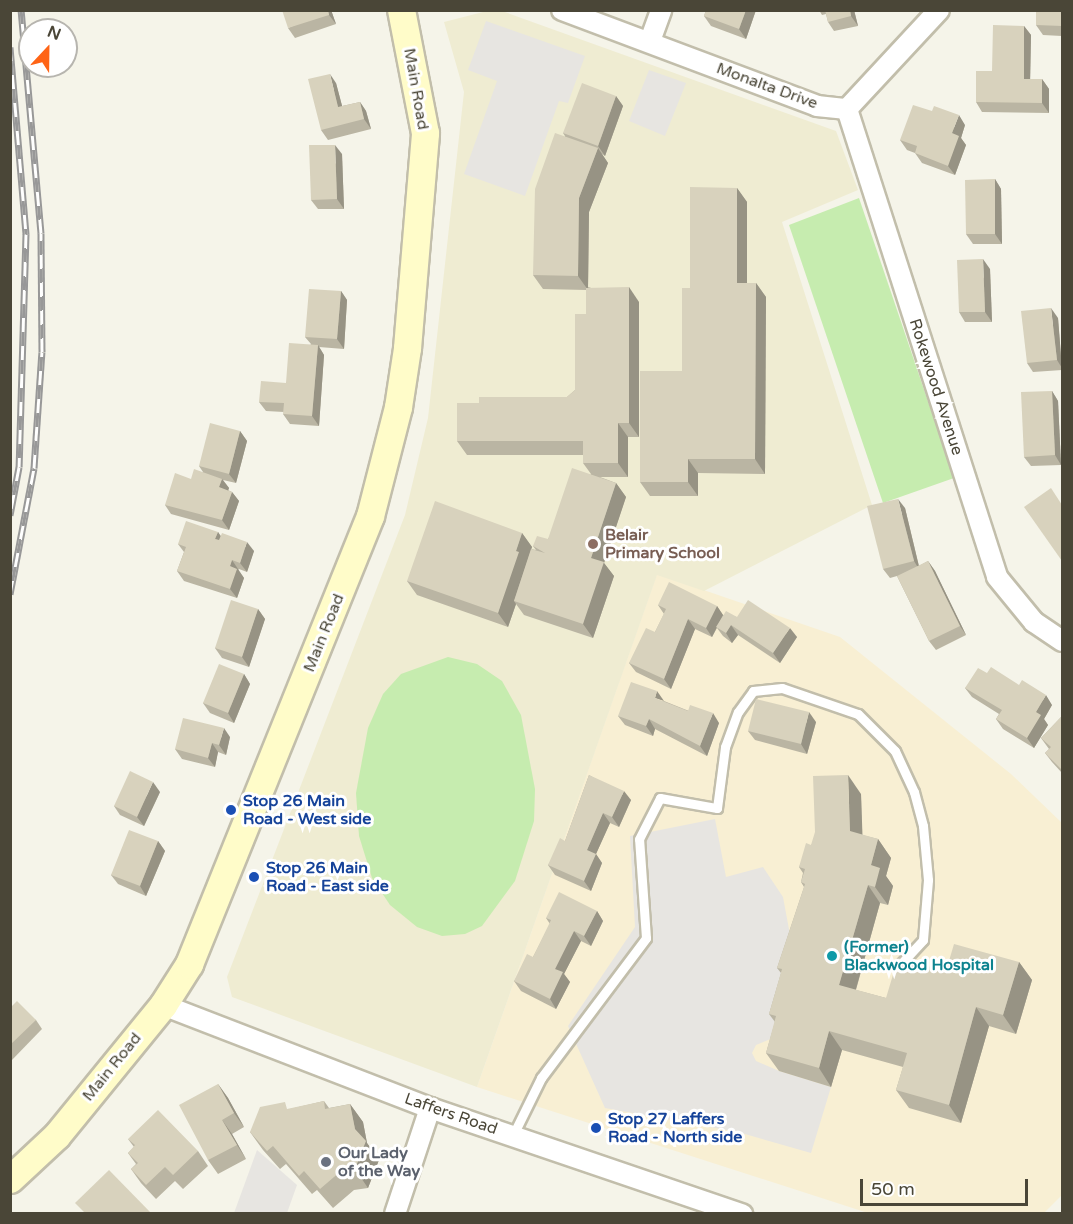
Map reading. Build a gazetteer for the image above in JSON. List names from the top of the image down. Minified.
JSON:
{"streets":{"main road":["Main Road"],"street":["Monalta Drive","Rokewood Avenue","Laffers Road"]},"crossings":[["Monalta Drive","Rokewood Avenue"],["Main Road","Laffers Road"]],"places":["Belair Primary School","Stop 26 Main Road - West side","Stop 26 Main Road - East side","(Former) Blackwood Hospital","Stop 27 Laffers Road - North side","Our Lady of the Way"],"scale_bar":"50 m","north":"top"}
